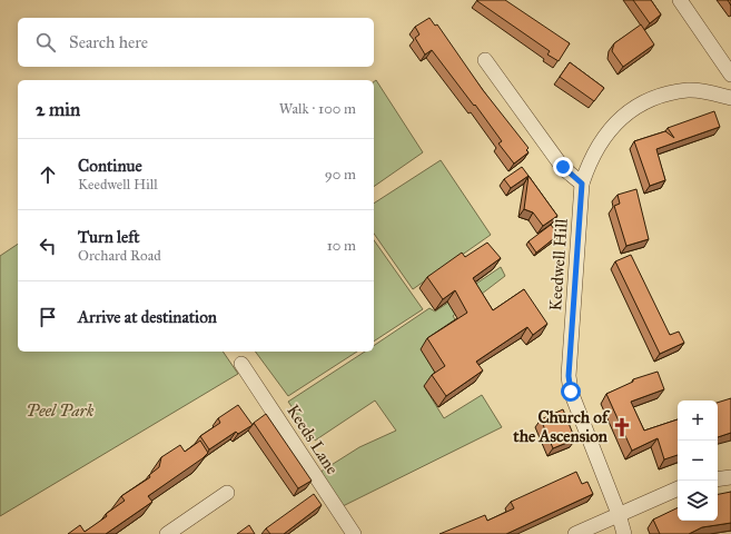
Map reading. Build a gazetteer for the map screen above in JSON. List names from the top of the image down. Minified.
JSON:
{"streets":{"street":["Keedwell Hill","Keeds Lane"]},"parks":["Peel Park"],"places":{"church":["Church of the Ascension"]},"page":{"search":"Search here","heading":["2 min","Walk · 100 m"],"list":[["Continue","Keedwell Hill","90 m"],["Turn left","Orchard Road","10 m"],"Arrive at destination"],"map_buttons":["+","−"]}}
